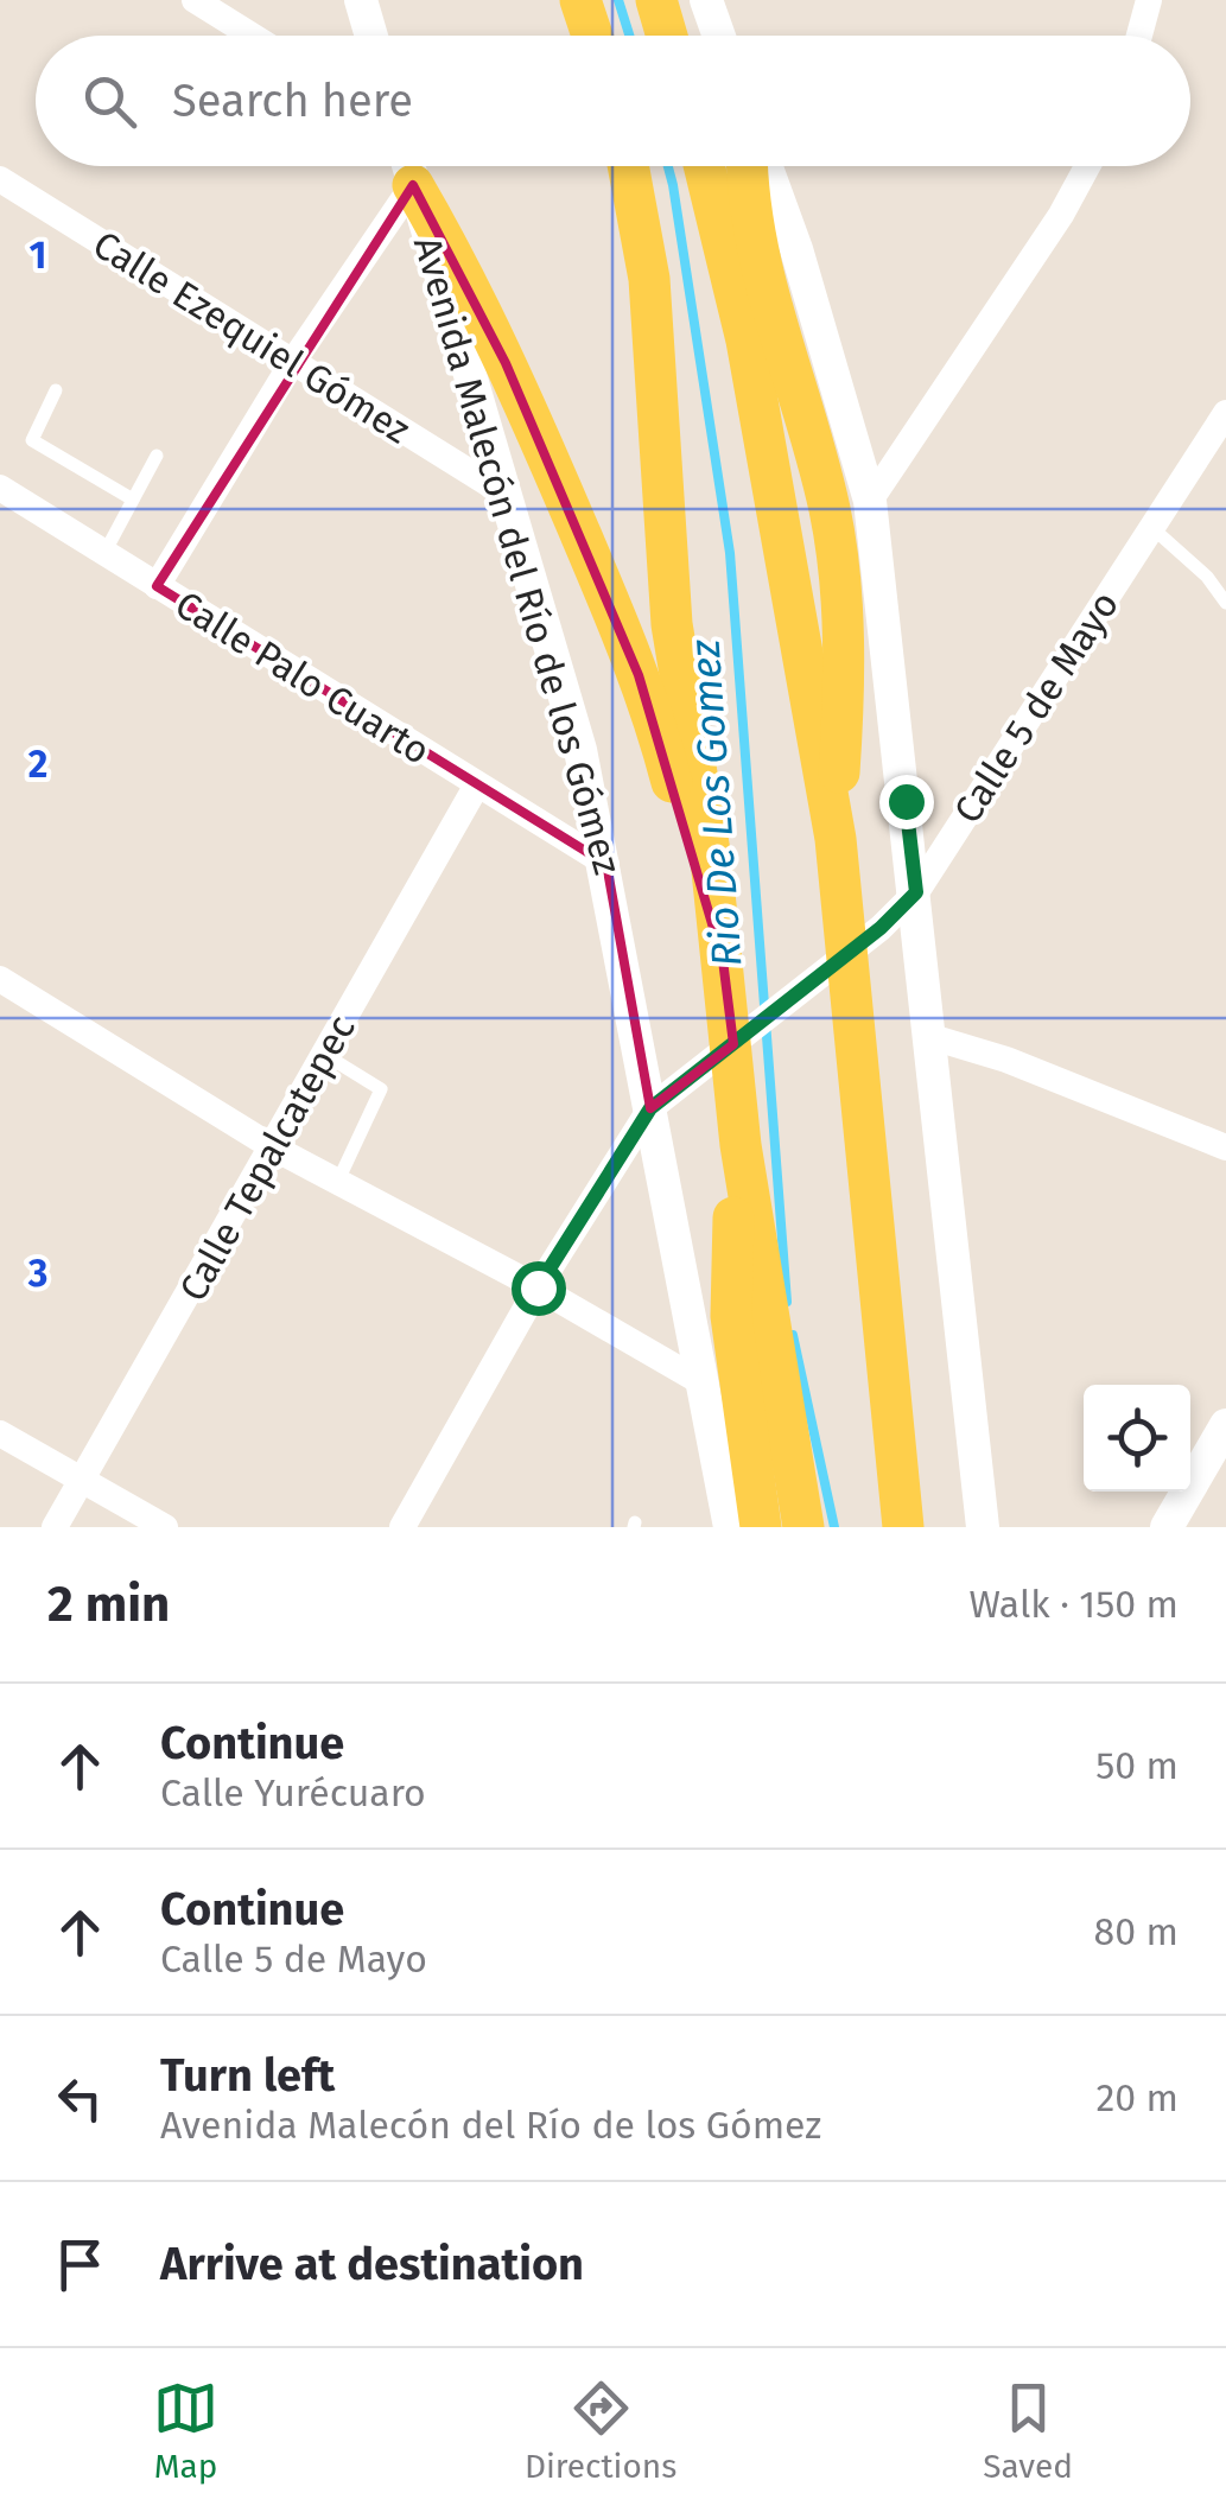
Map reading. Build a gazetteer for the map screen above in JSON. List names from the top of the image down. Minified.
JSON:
{"streets":{"street":["Calle Ezequiel Gómez","Avenida Malecón del Río de los Gómez","Calle Palo Cuarto","Calle 5 de Mayo","Calle Tepalcatepec"]},"crossings":[["Calle Ezequiel Gómez","Avenida Malecón del Río de los Gómez"],["Avenida Malecón del Río de los Gómez","Calle Palo Cuarto"],["Avenida Malecón del Río de los Gómez","Calle 5 de Mayo"],["Calle Palo Cuarto","Calle Tepalcatepec"]],"water":["Rio De Los Gomez"],"page":{"search":"Search here","heading":["2 min","Walk · 150 m"],"list":[["Continue","Calle Yurécuaro","50 m"],["Continue","Calle 5 de Mayo","80 m"],["Turn left","Avenida Malecón del Río de los Gómez","20 m"],"Arrive at destination"],"nav":["Map","Directions","Saved"]},"grid":{"rows":["1","2","3"]}}
